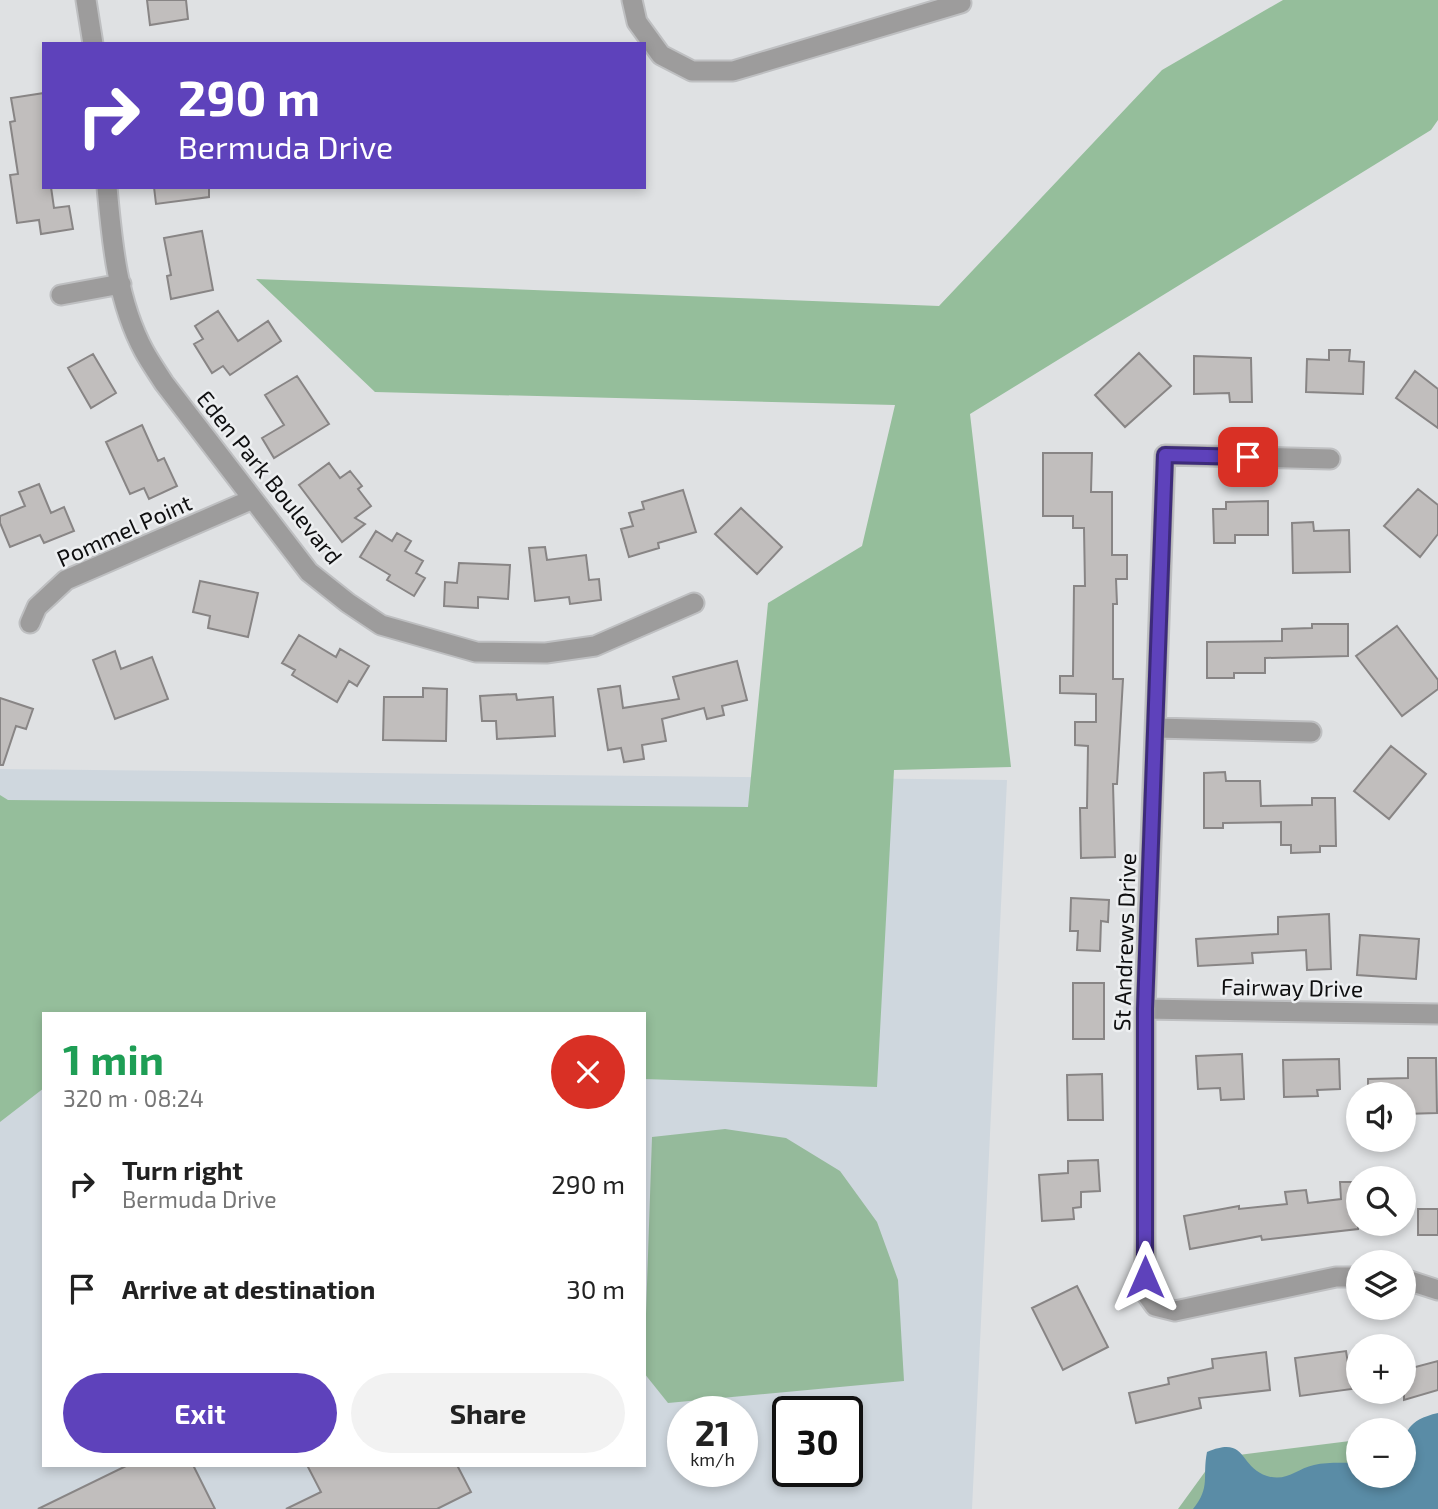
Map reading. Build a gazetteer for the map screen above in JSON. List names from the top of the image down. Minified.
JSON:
{"streets":{"street":["Eden Park Boulevard","Pommel Point","St Andrews Drive","Fairway Drive"]},"crossings":[["Eden Park Boulevard","Pommel Point"],["St Andrews Drive","Fairway Drive"]],"page":{"turn":["290 m","Bermuda Drive"],"heading":["1 min","320 m · 08:24"],"map_buttons":["+","−"],"list":[{"name":"Turn right","note":"Bermuda Drive","value":"290 m"},{"name":"Arrive at destination","value":"30 m"}],"buttons":["Exit","Share"],"speed":"21 km/h","limit":"30"}}
